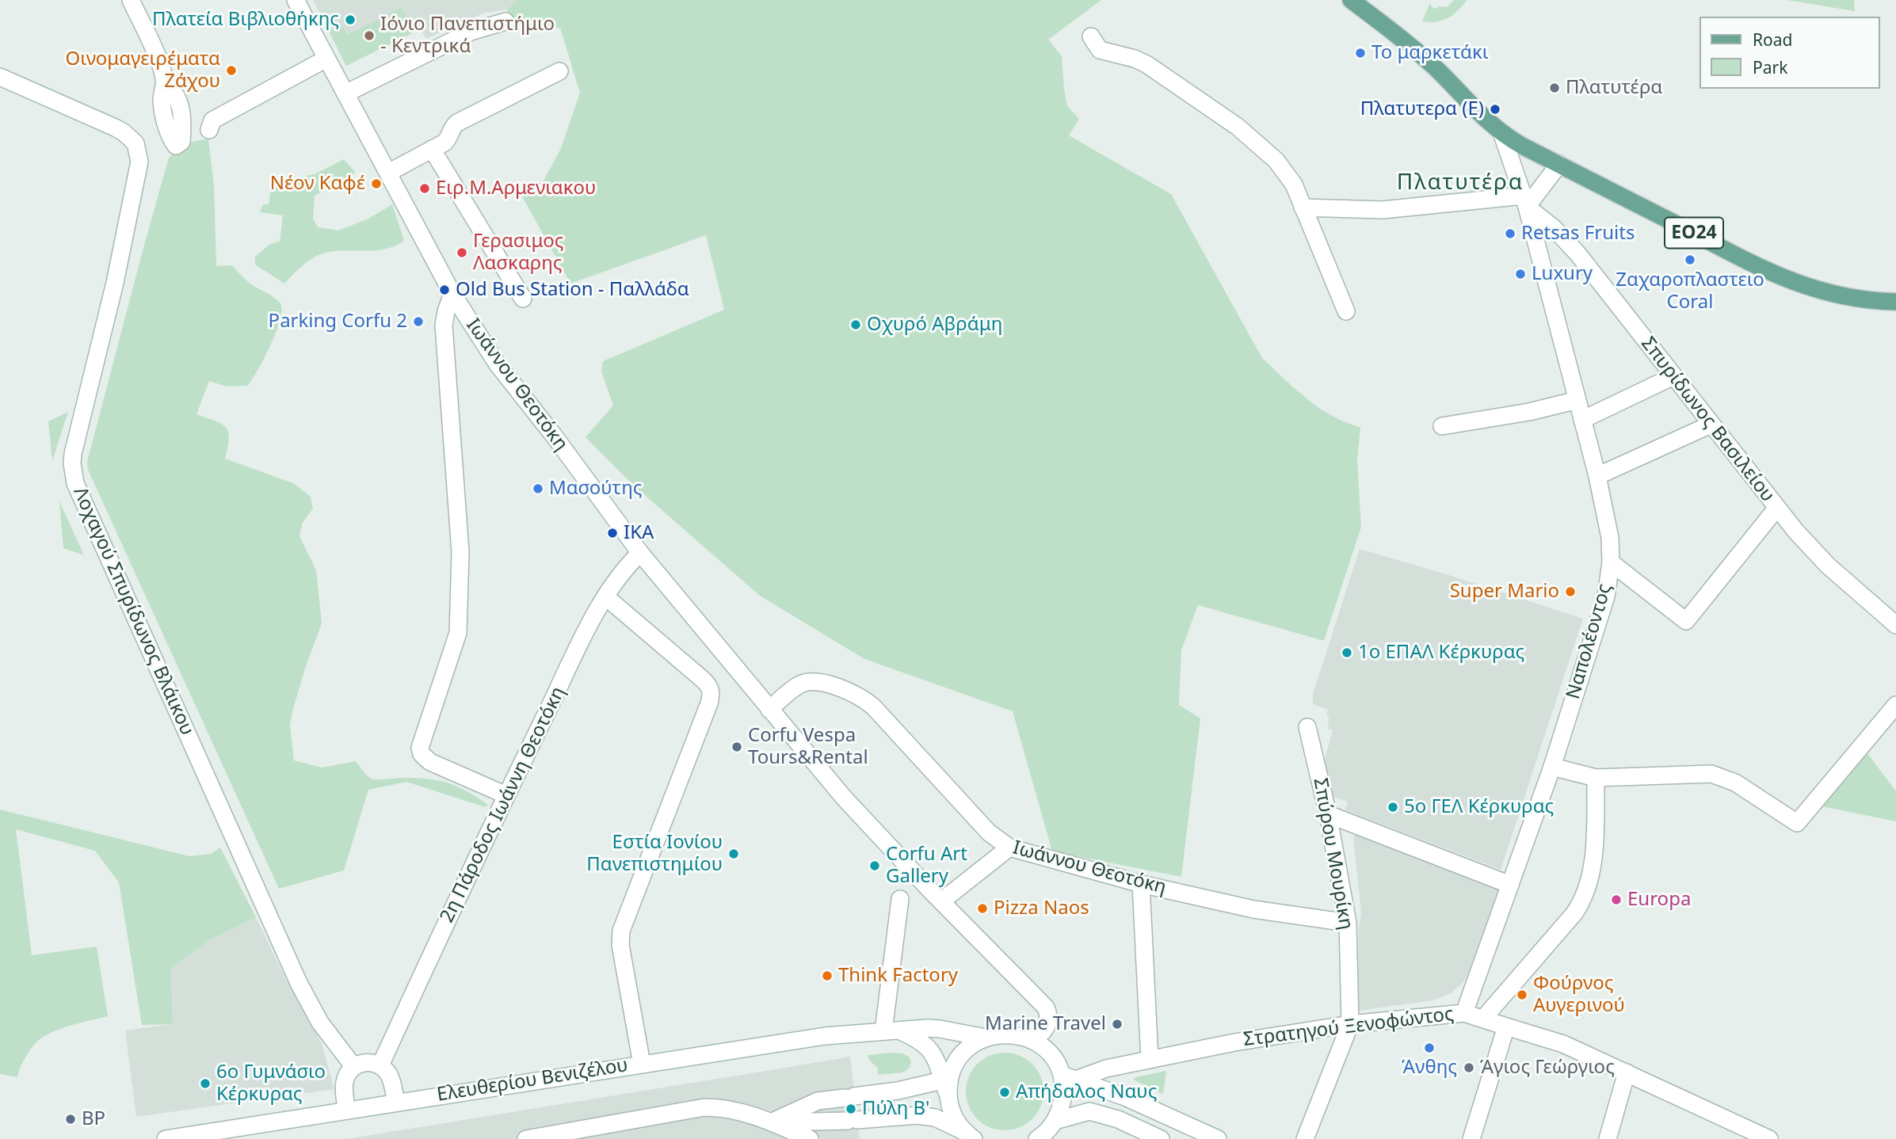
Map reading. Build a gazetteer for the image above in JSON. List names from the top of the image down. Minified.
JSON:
{"streets":{"main road":["ΕΟ24"],"street":["Ιωάννου Θεοτόκη","Σπυρίδωνος Βασιλείου","Λοχαγού Σπυρίδωνος Βλάικου","Ναπολέοντος","2η Πάροδος Ιωάννη Θεοτόκη","Σπύρου Μουρίκη","Στρατηγού Ξενοφώντος","Ελευθερίου Βενιζέλου"]},"crossings":[["ΕΟ24","Ναπολέοντος"],["Ιωάννου Θεοτόκη","2η Πάροδος Ιωάννη Θεοτόκη"],["Ιωάννου Θεοτόκη","Σπύρου Μουρίκη"],["Ιωάννου Θεοτόκη","Ελευθερίου Βενιζέλου"],["Σπυρίδωνος Βασιλείου","Ναπολέοντος"],["Ναπολέοντος","Στρατηγού Ξενοφώντος"],["Σπύρου Μουρίκη","Στρατηγού Ξενοφώντος"]],"districts":["Πλατυτέρα"],"places":["Πλατεία Βιβλιοθήκης","Ιόνιο Πανεπιστήμιο - Κεντρικά","Το μαρκετάκι","Οινομαγειρέματα Ζάχου","Πλατυτέρα","Πλατυτερα (E)","Νέον Καφέ","Ειρ.Μ.Αρμενιακου","Retsas Fruits","Γερασιμος Λασκαρης","Ζαχαροπλαστειο Coral","Luxury","Old Bus Station - Παλλάδα","Parking Corfu 2","Οχυρό Αβράμη","Μασούτης","ΙΚΑ","Super Mario","1ο ΕΠΑΛ Κέρκυρας","Corfu Vespa Tours&Rental","5ο ΓΕΛ Κέρκυρας","Εστία Ιονίου Πανεπιστημίου","Corfu Art Gallery","Europa","Pizza Naos","Think Factory","Φούρνος Αυγερινού","Marine Travel","Άνθης","Άγιος Γεώργιος","6ο Γυμνάσιο Κέρκυρας","Απήδαλος Ναυς","Πύλη Β'","BP"],"legend":["Road","Park"]}
